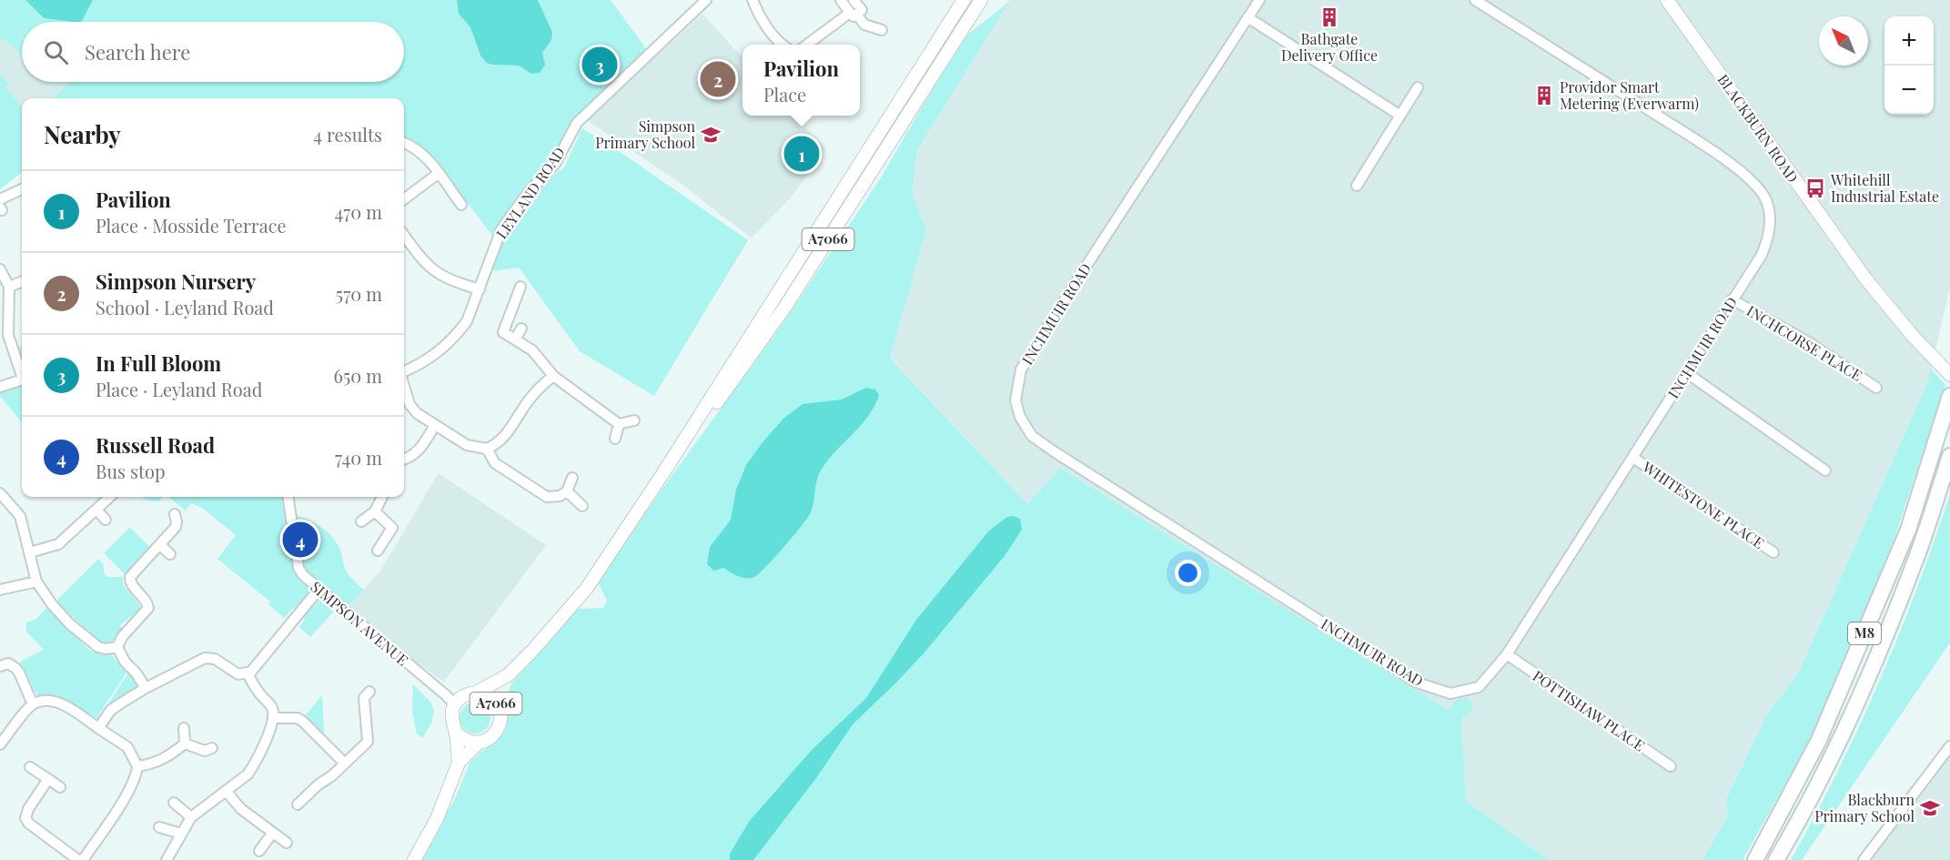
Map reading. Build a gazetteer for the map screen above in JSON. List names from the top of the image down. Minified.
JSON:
{"streets":{"highway":["M8"],"main road":["BLACKBURN ROAD","A7066"],"street":["LEYLAND ROAD","INCHMUIR ROAD","INCHCORSE PLACE","WHITESTONE PLACE","SIMPSON AVENUE","POTTISHAW PLACE"]},"crossings":[["A7066","SIMPSON AVENUE"],["INCHMUIR ROAD","INCHCORSE PLACE"],["INCHMUIR ROAD","WHITESTONE PLACE"],["INCHMUIR ROAD","POTTISHAW PLACE"]],"places":{"building":["Bathgate Delivery Office","Providor Smart Metering (Everwarm)"],"school or university":["Simpson Primary School","Blackburn Primary School"],"bus stop":["Whitehill Industrial Estate"]},"north":"top left","page":{"map_buttons":["+","−"],"search":"Search here","popup":["Pavilion","Place"],"pins":["3","2","1","4"],"heading":["Nearby","4 results"],"list":[{"mark":"1","name":"Pavilion","note":"Place · Mosside Terrace","value":"470 m"},{"mark":"2","name":"Simpson Nursery","note":"School · Leyland Road","value":"570 m"},{"mark":"3","name":"In Full Bloom","note":"Place · Leyland Road","value":"650 m"},{"mark":"4","name":"Russell Road","note":"Bus stop","value":"740 m"}]}}
